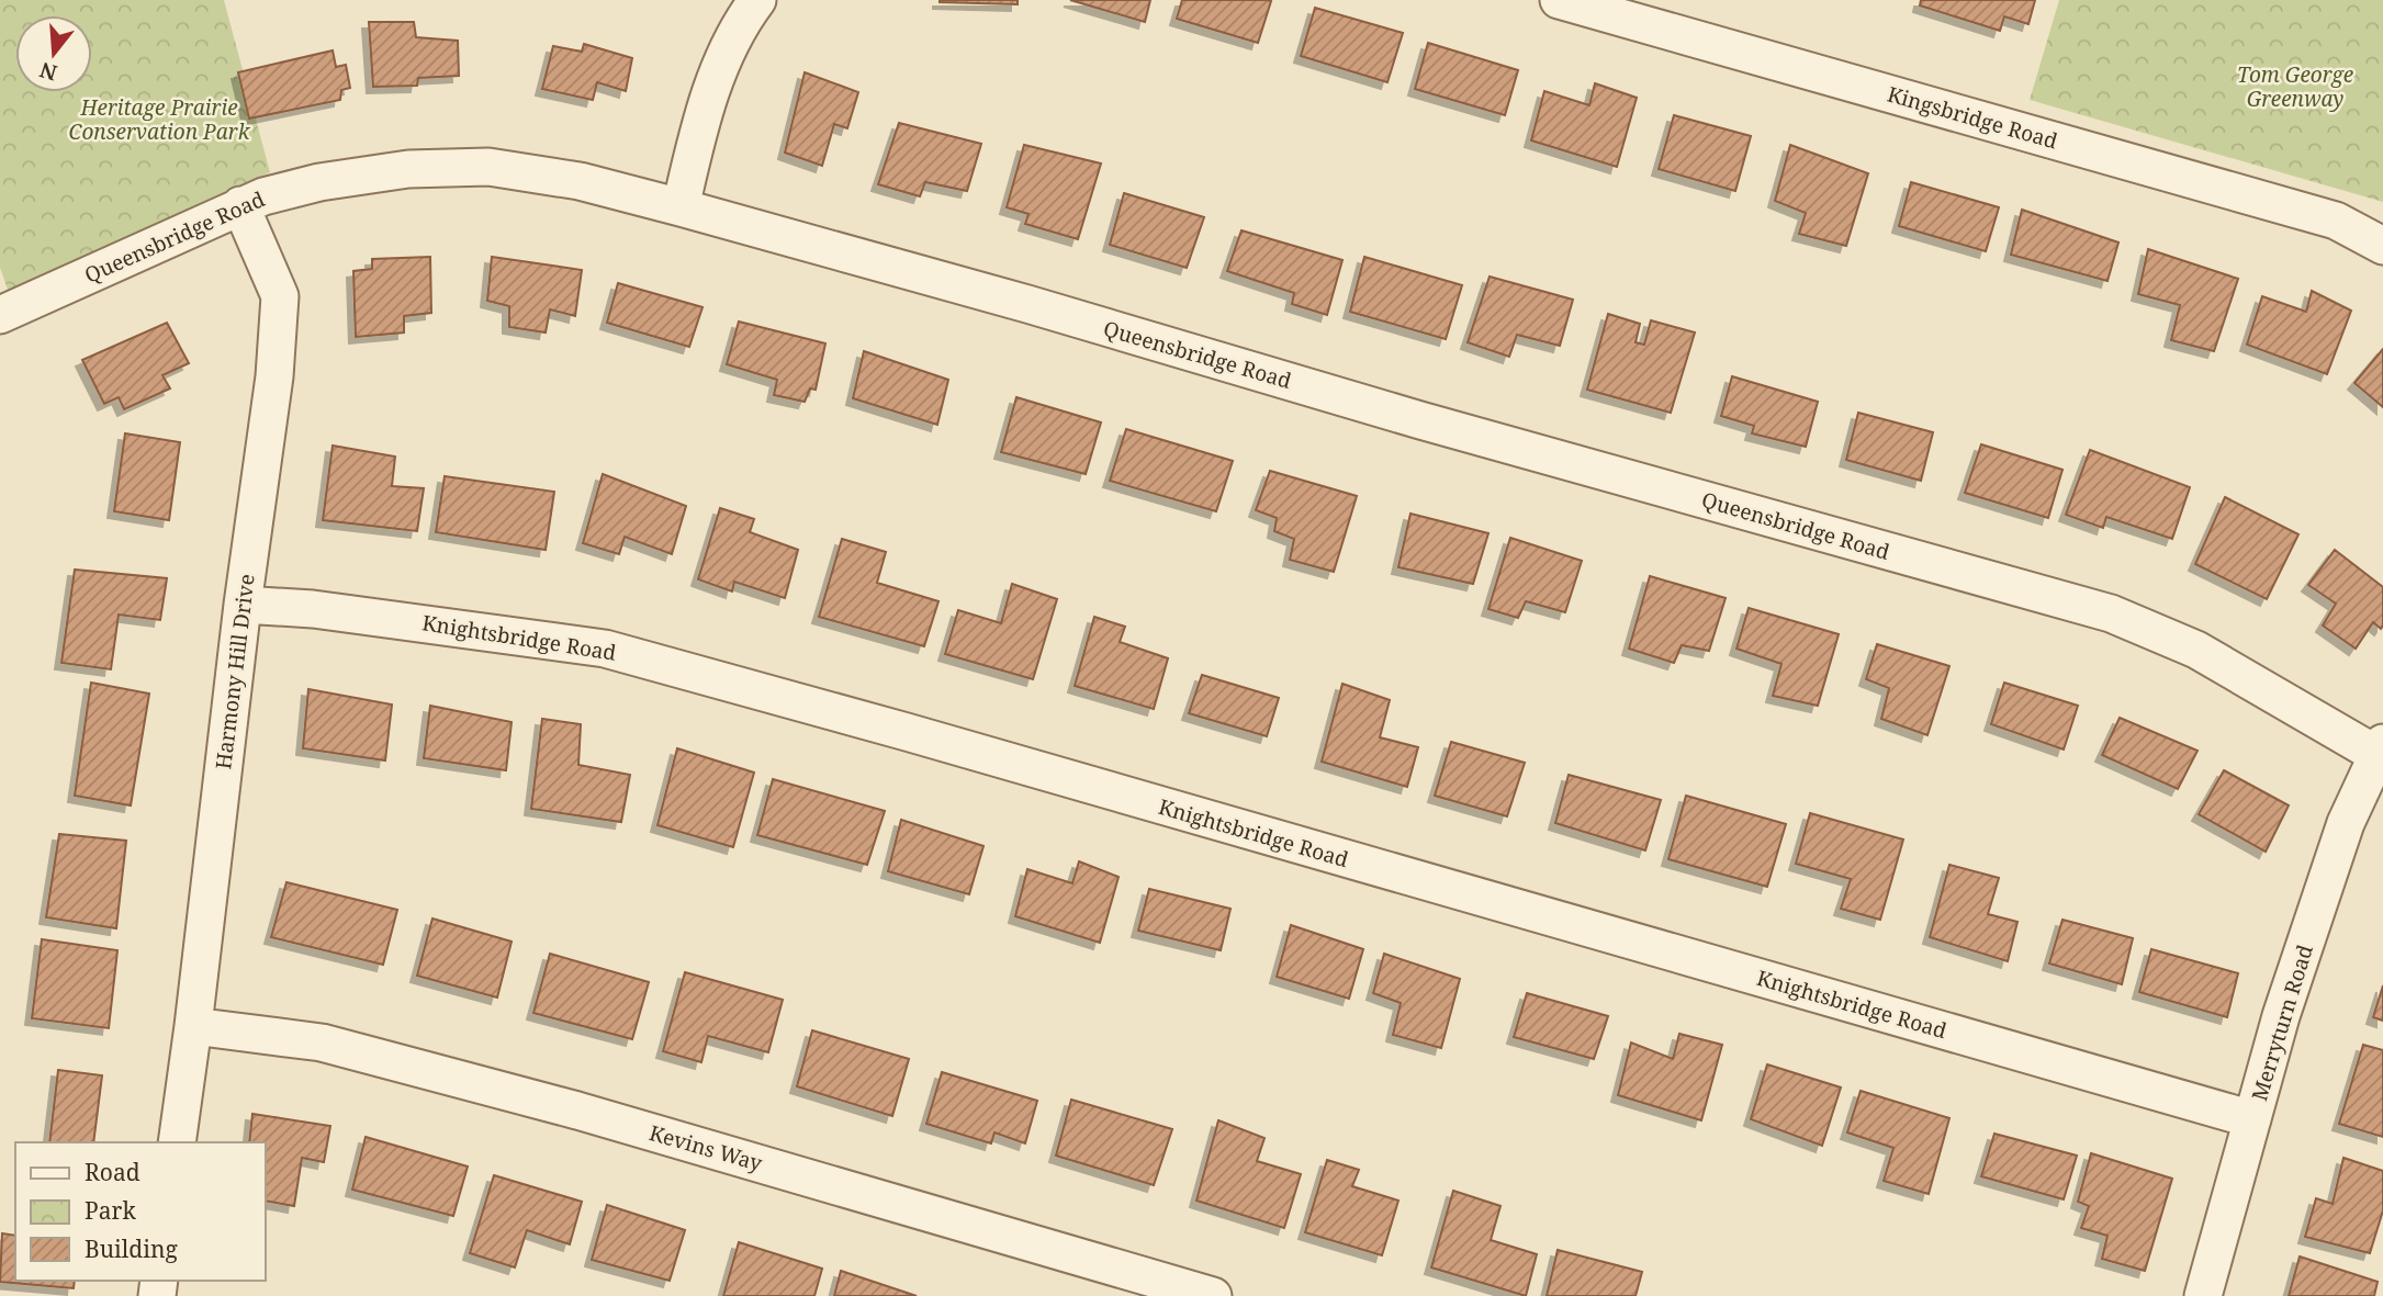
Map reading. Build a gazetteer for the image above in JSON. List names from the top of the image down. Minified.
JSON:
{"streets":{"street":["Kingsbridge Road","Queensbridge Road","Knightsbridge Road","Harmony Hill Drive","Merryturn Road","Kevins Way"]},"crossings":[["Queensbridge Road","Harmony Hill Drive"],["Queensbridge Road","Merryturn Road"],["Knightsbridge Road","Harmony Hill Drive"],["Knightsbridge Road","Merryturn Road"],["Harmony Hill Drive","Kevins Way"]],"parks":["Tom George Greenway","Heritage Prairie Conservation Park"],"legend":["Road","Park","Building"],"north":"bottom"}
